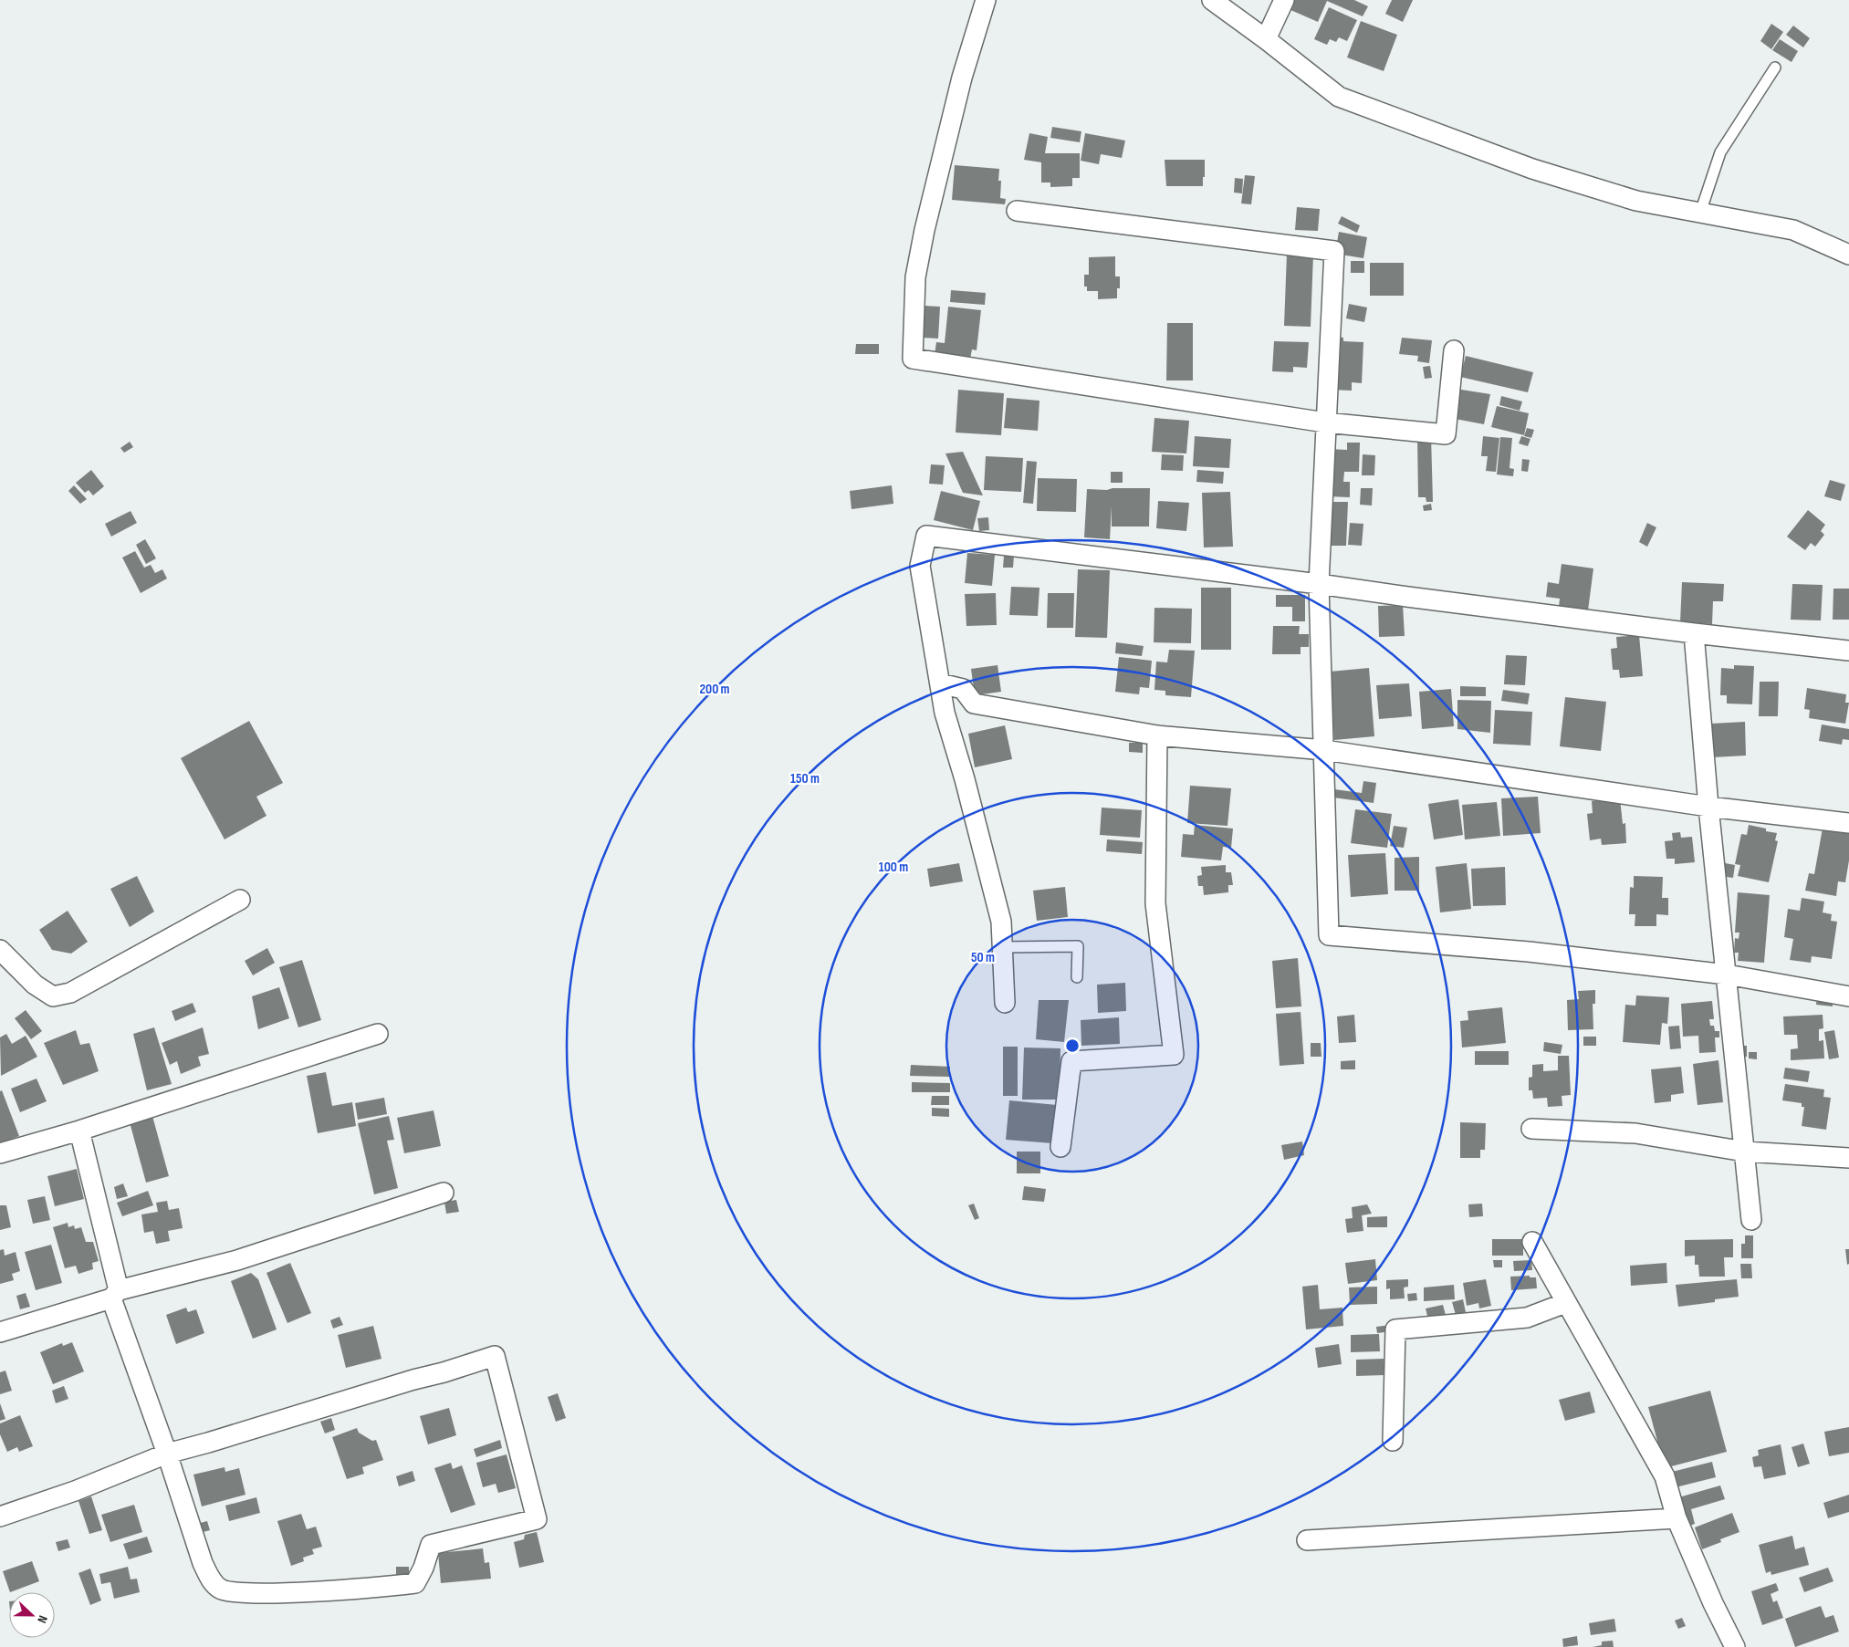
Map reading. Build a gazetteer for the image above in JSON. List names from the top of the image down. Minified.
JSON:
{"north":"right","rings":["200 m","150 m","100 m","50 m"]}
